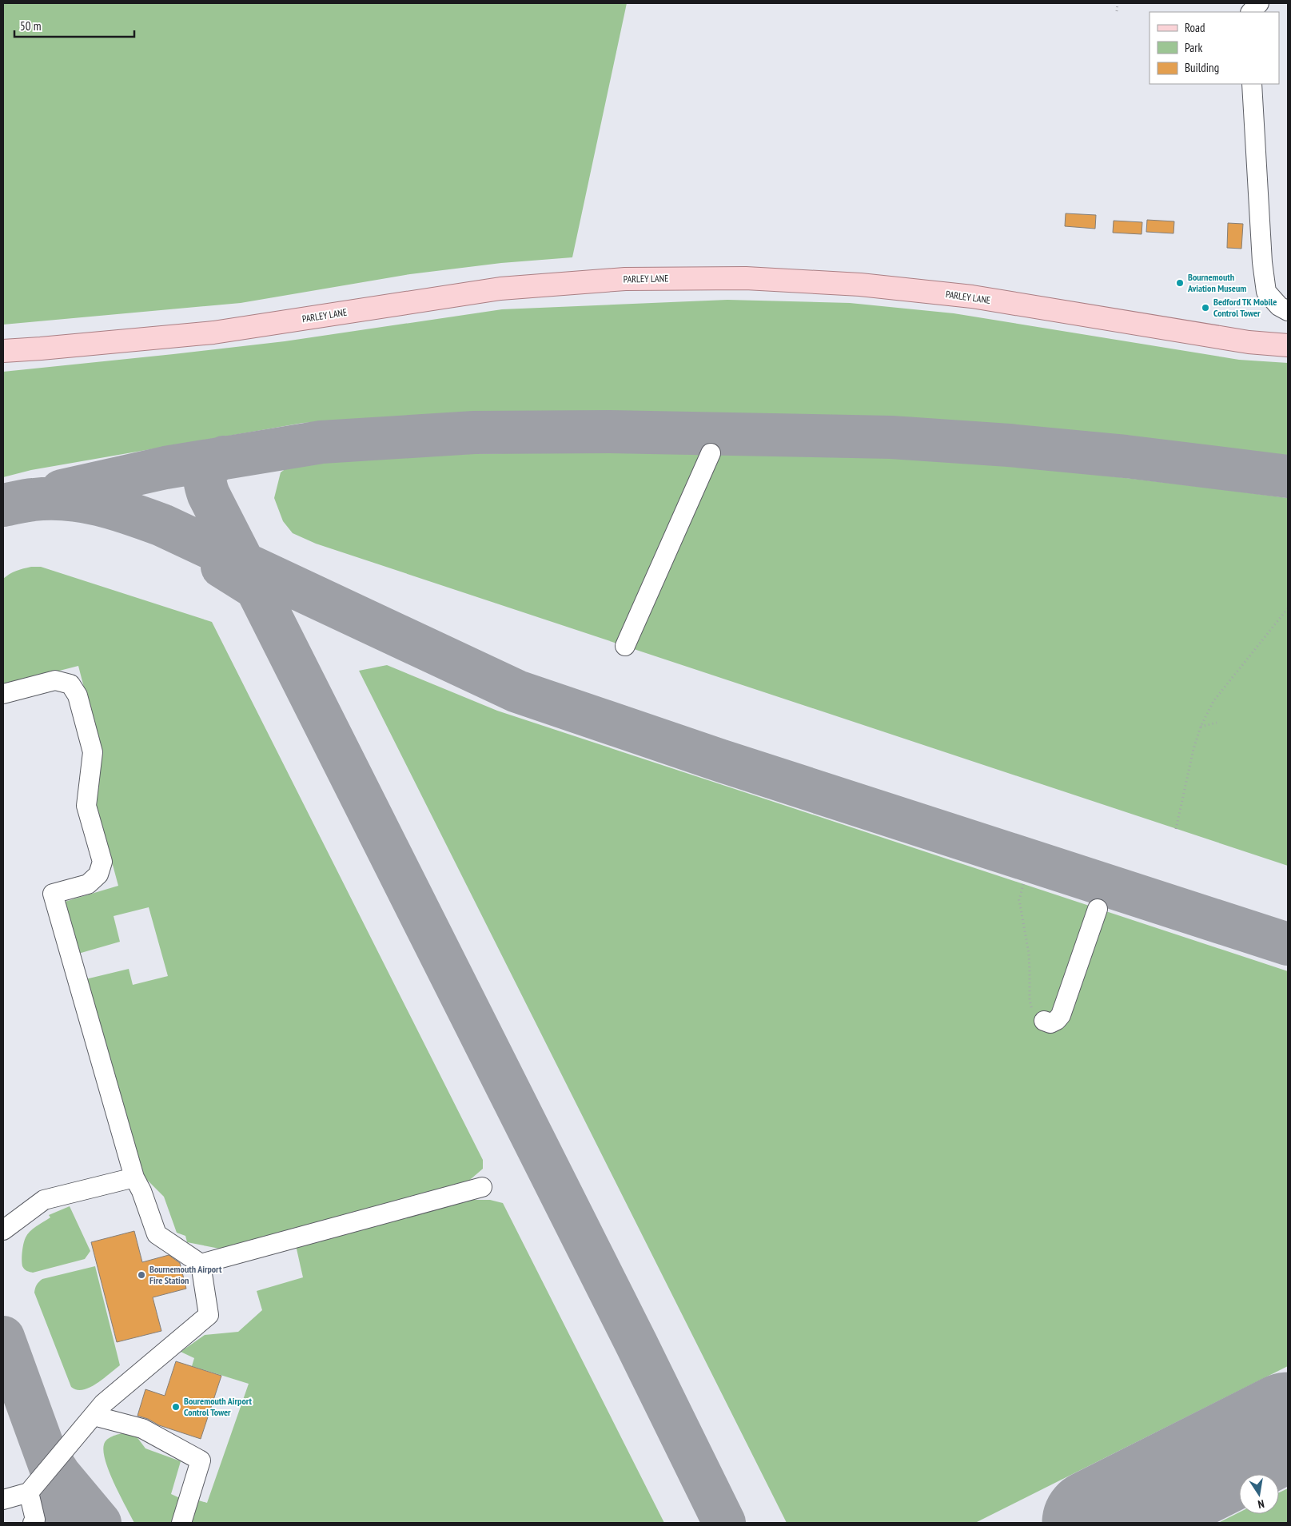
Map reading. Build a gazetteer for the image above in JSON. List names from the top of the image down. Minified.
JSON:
{"streets":{"main road":["PARLEY LANE"]},"places":["Bournemouth Aviation Museum","Bedford TK Mobile Control Tower","Bournemouth Airport Fire Station","Bouremouth Airport Control Tower"],"legend":["Road","Park","Building"],"scale_bar":"50 m","north":"bottom"}
